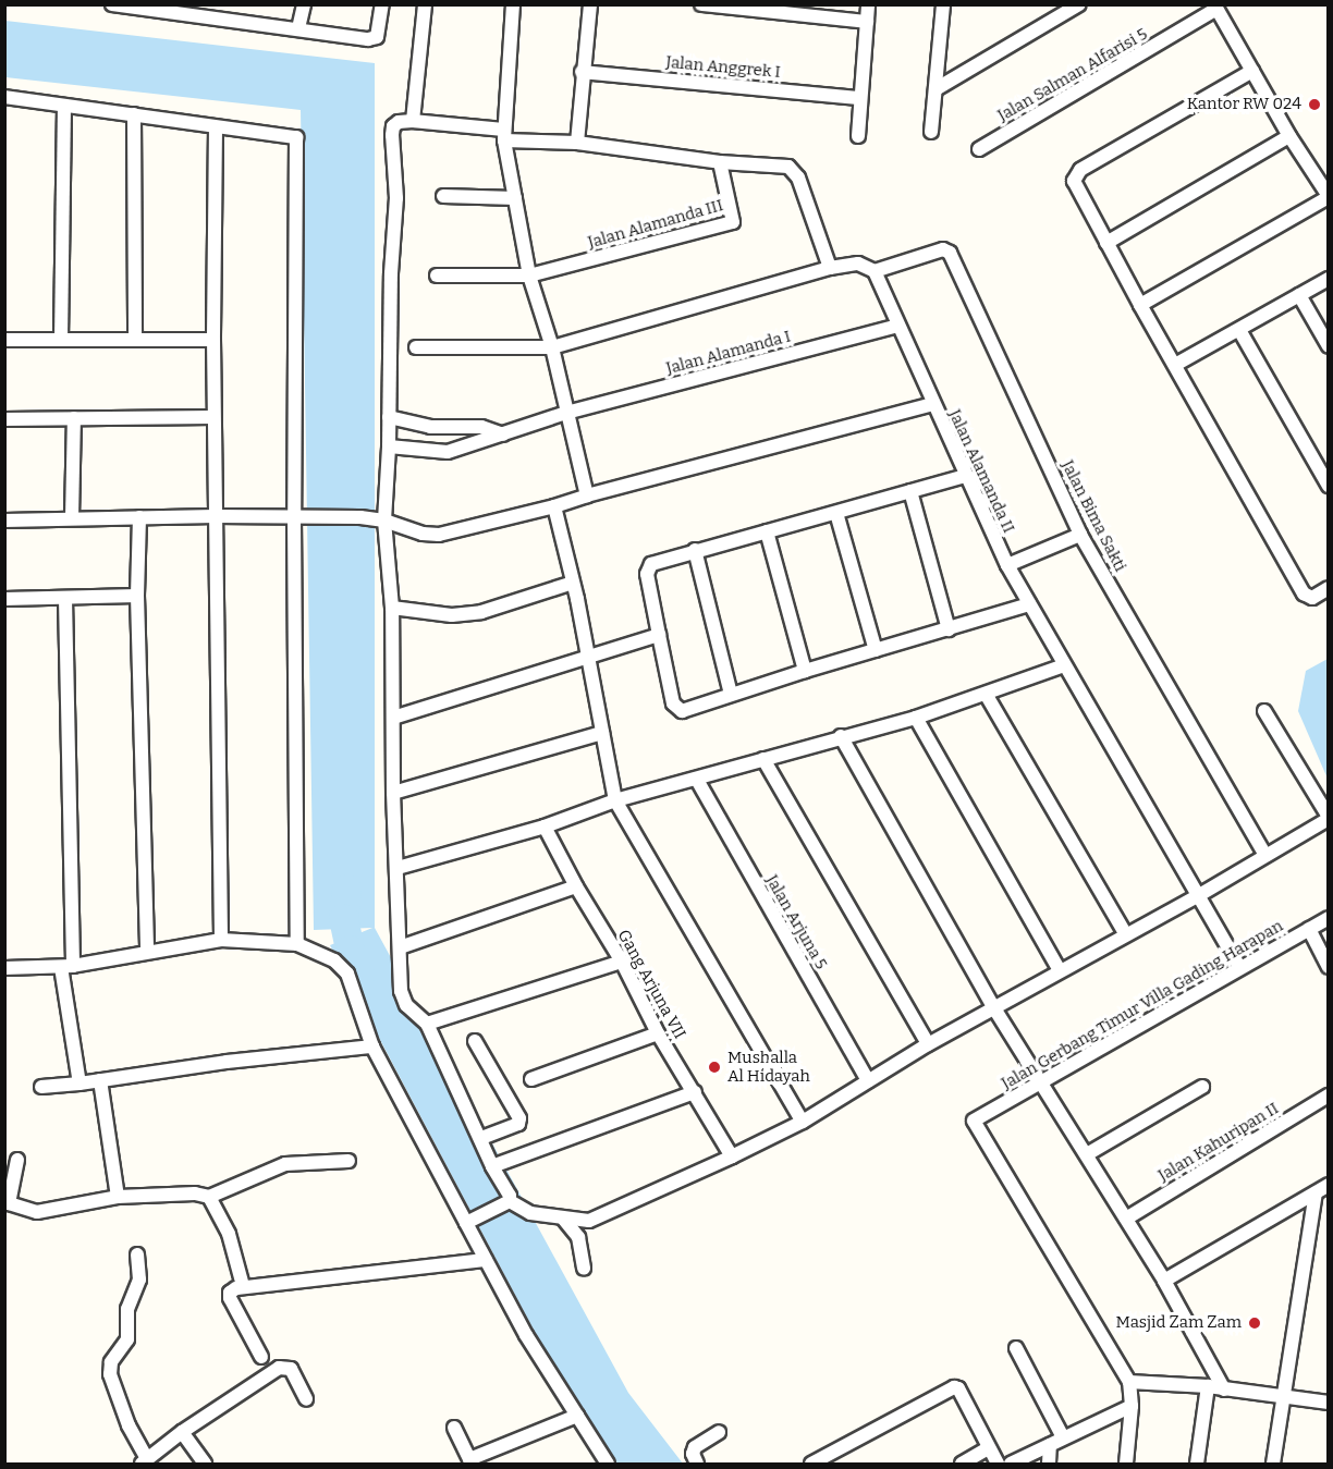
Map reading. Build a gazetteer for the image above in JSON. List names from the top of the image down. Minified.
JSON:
{"streets":{"street":["Jalan Anggrek I","Jalan Salman Alfarisi 5","Jalan Alamanda III","Jalan Alamanda I","Jalan Alamanda II","Jalan Bima Sakti","Jalan Arjuna 5","Gang Arjuna VII","Jalan Gerbang Timur Villa Gading Harapan","Jalan Kahuripan II"]},"crossings":[["Jalan Alamanda I","Jalan Alamanda II"],["Jalan Alamanda II","Jalan Bima Sakti"],["Jalan Alamanda II","Jalan Gerbang Timur Villa Gading Harapan"]],"places":["Kantor RW 024","Mushalla Al Hidayah","Masjid Zam Zam"]}
